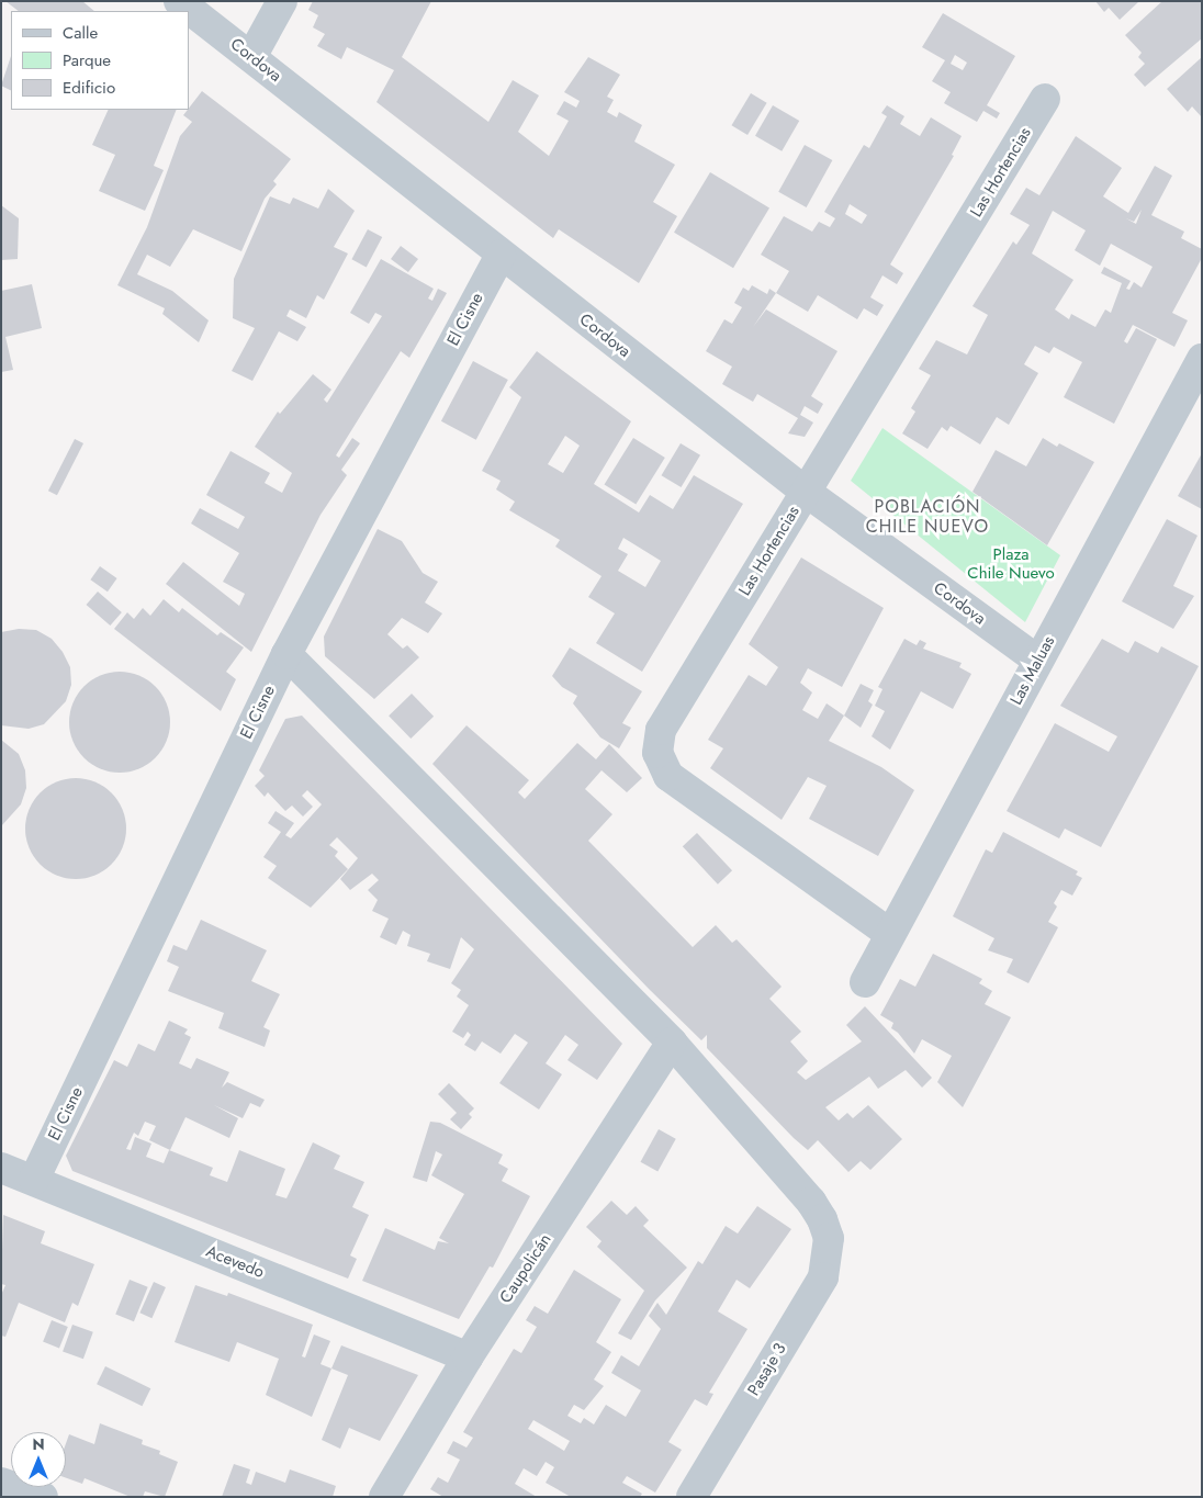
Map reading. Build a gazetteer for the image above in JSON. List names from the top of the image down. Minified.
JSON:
{"streets":{"street":["Cordova","Las Hortencias","El Cisne","Las Maluas","Acevedo","Caupolicán","Pasaje 3"]},"crossings":[["Cordova","Las Hortencias"],["Cordova","El Cisne"],["Cordova","Las Maluas"],["Las Hortencias","Las Maluas"],["El Cisne","Acevedo"],["Acevedo","Caupolicán"],["Caupolicán","Pasaje 3"]],"districts":["POBLACIÓN CHILE NUEVO"],"parks":["Plaza Chile Nuevo"],"legend":["Calle","Parque","Edificio"],"north":"top"}
